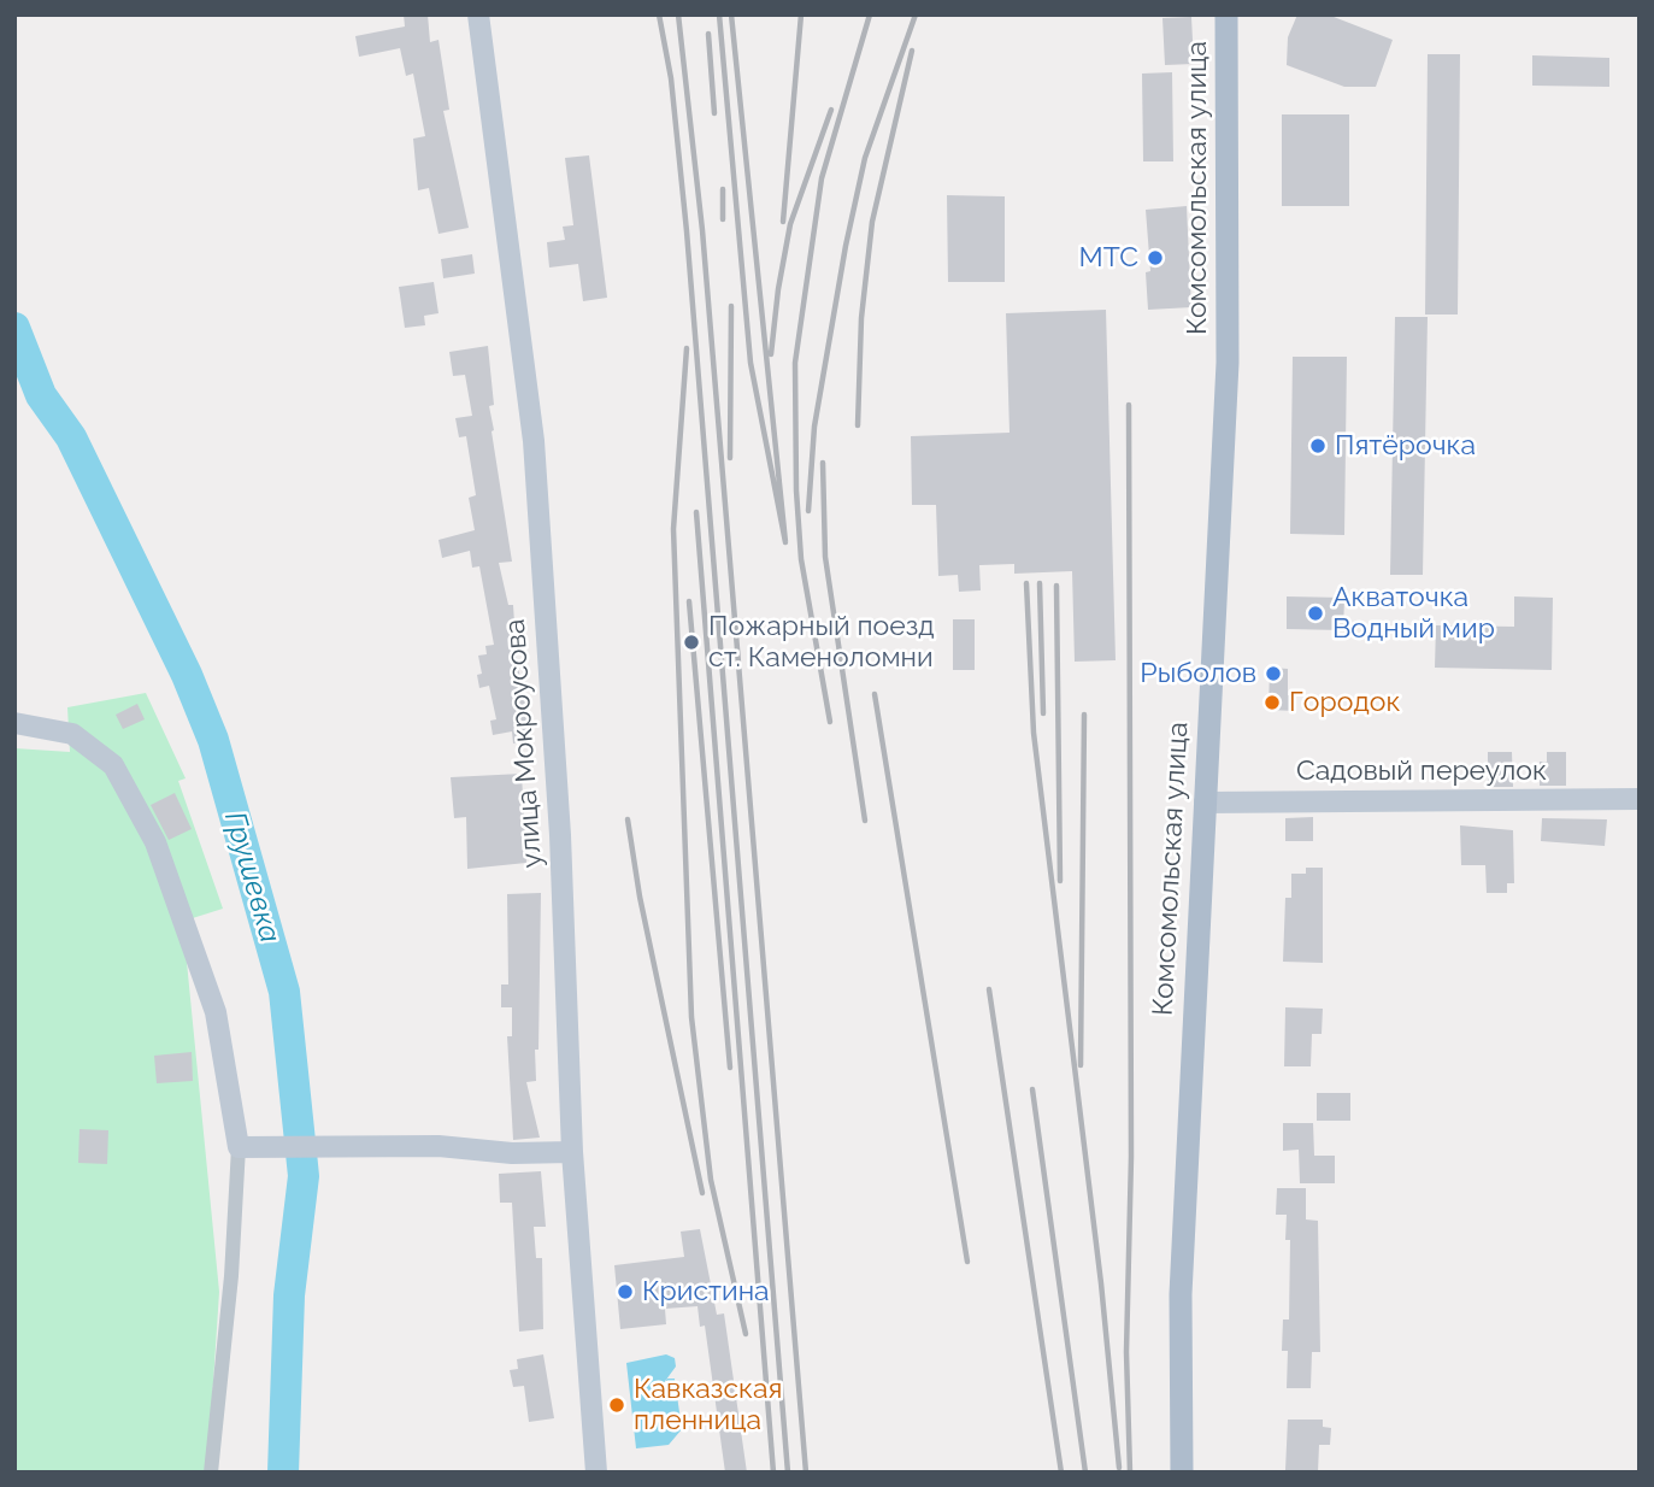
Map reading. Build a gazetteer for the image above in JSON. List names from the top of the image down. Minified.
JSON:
{"streets":{"main road":["Комсомольская улица"],"street":["улица Мокроусова","Садовый переулок"]},"crossings":[["Комсомольская улица","Садовый переулок"]],"water":["Грушевка"],"places":["МТС","Пятёрочка","Акваточка Водный мир","Пожарный поезд ст. Каменоломни","Рыболов","Городок","Кристина","Кавказская пленница"]}
